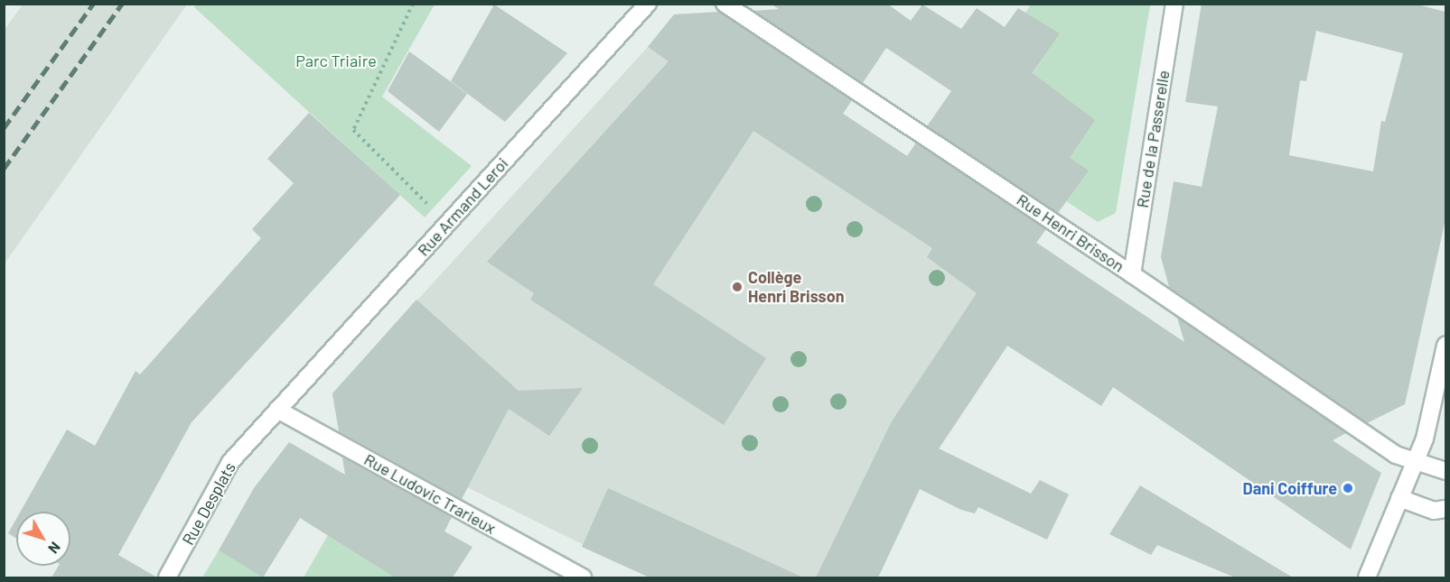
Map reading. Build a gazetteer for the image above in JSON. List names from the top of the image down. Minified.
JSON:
{"streets":{"street":["Rue de la Passerelle","Rue Armand Leroi","Rue Henri Brisson","Rue Ludovic Trarieux","Rue Desplats"]},"crossings":[["Rue de la Passerelle","Rue Henri Brisson"],["Rue Armand Leroi","Rue Ludovic Trarieux"],["Rue Armand Leroi","Rue Desplats"],["Rue Ludovic Trarieux","Rue Desplats"]],"parks":["Parc Triaire"],"places":["Collège Henri Brisson","Dani Coiffure"],"north":"bottom right"}
